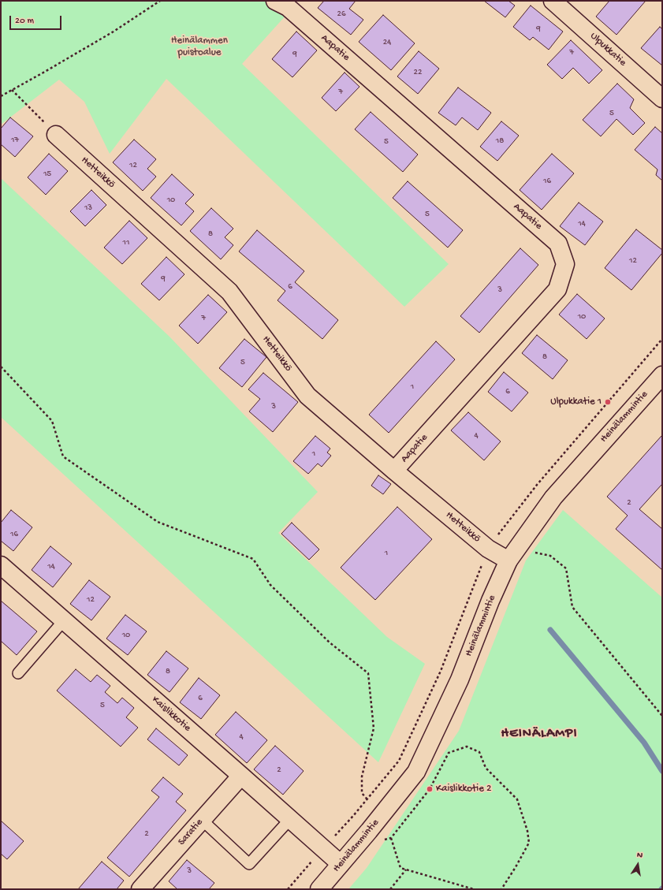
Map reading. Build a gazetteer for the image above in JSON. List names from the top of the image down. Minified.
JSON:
{"streets":{"street":["Aapatie","Ulpukkatie","Hetteikkö","Heinälammintie","Kaislikkotie","Saratie"]},"crossings":[["Aapatie","Hetteikkö"],["Hetteikkö","Heinälammintie"],["Heinälammintie","Kaislikkotie"],["Kaislikkotie","Saratie"]],"districts":["HEINÄLAMPI"],"parks":["Heinälammen puistoalue"],"places":["Ulpukkatie 1","Kaislikkotie 2"],"house_numbers":["26","9","24","7","9","22","7","5","17","18","5","12","15","16","10","13","5","14","8","11","12","9","6","3","10","7","8","5","1","6","3","4","1","2","16","1","14","12","10","8","6","5","4","2","2","3"],"scale_bar":"20 m","north":"top"}
